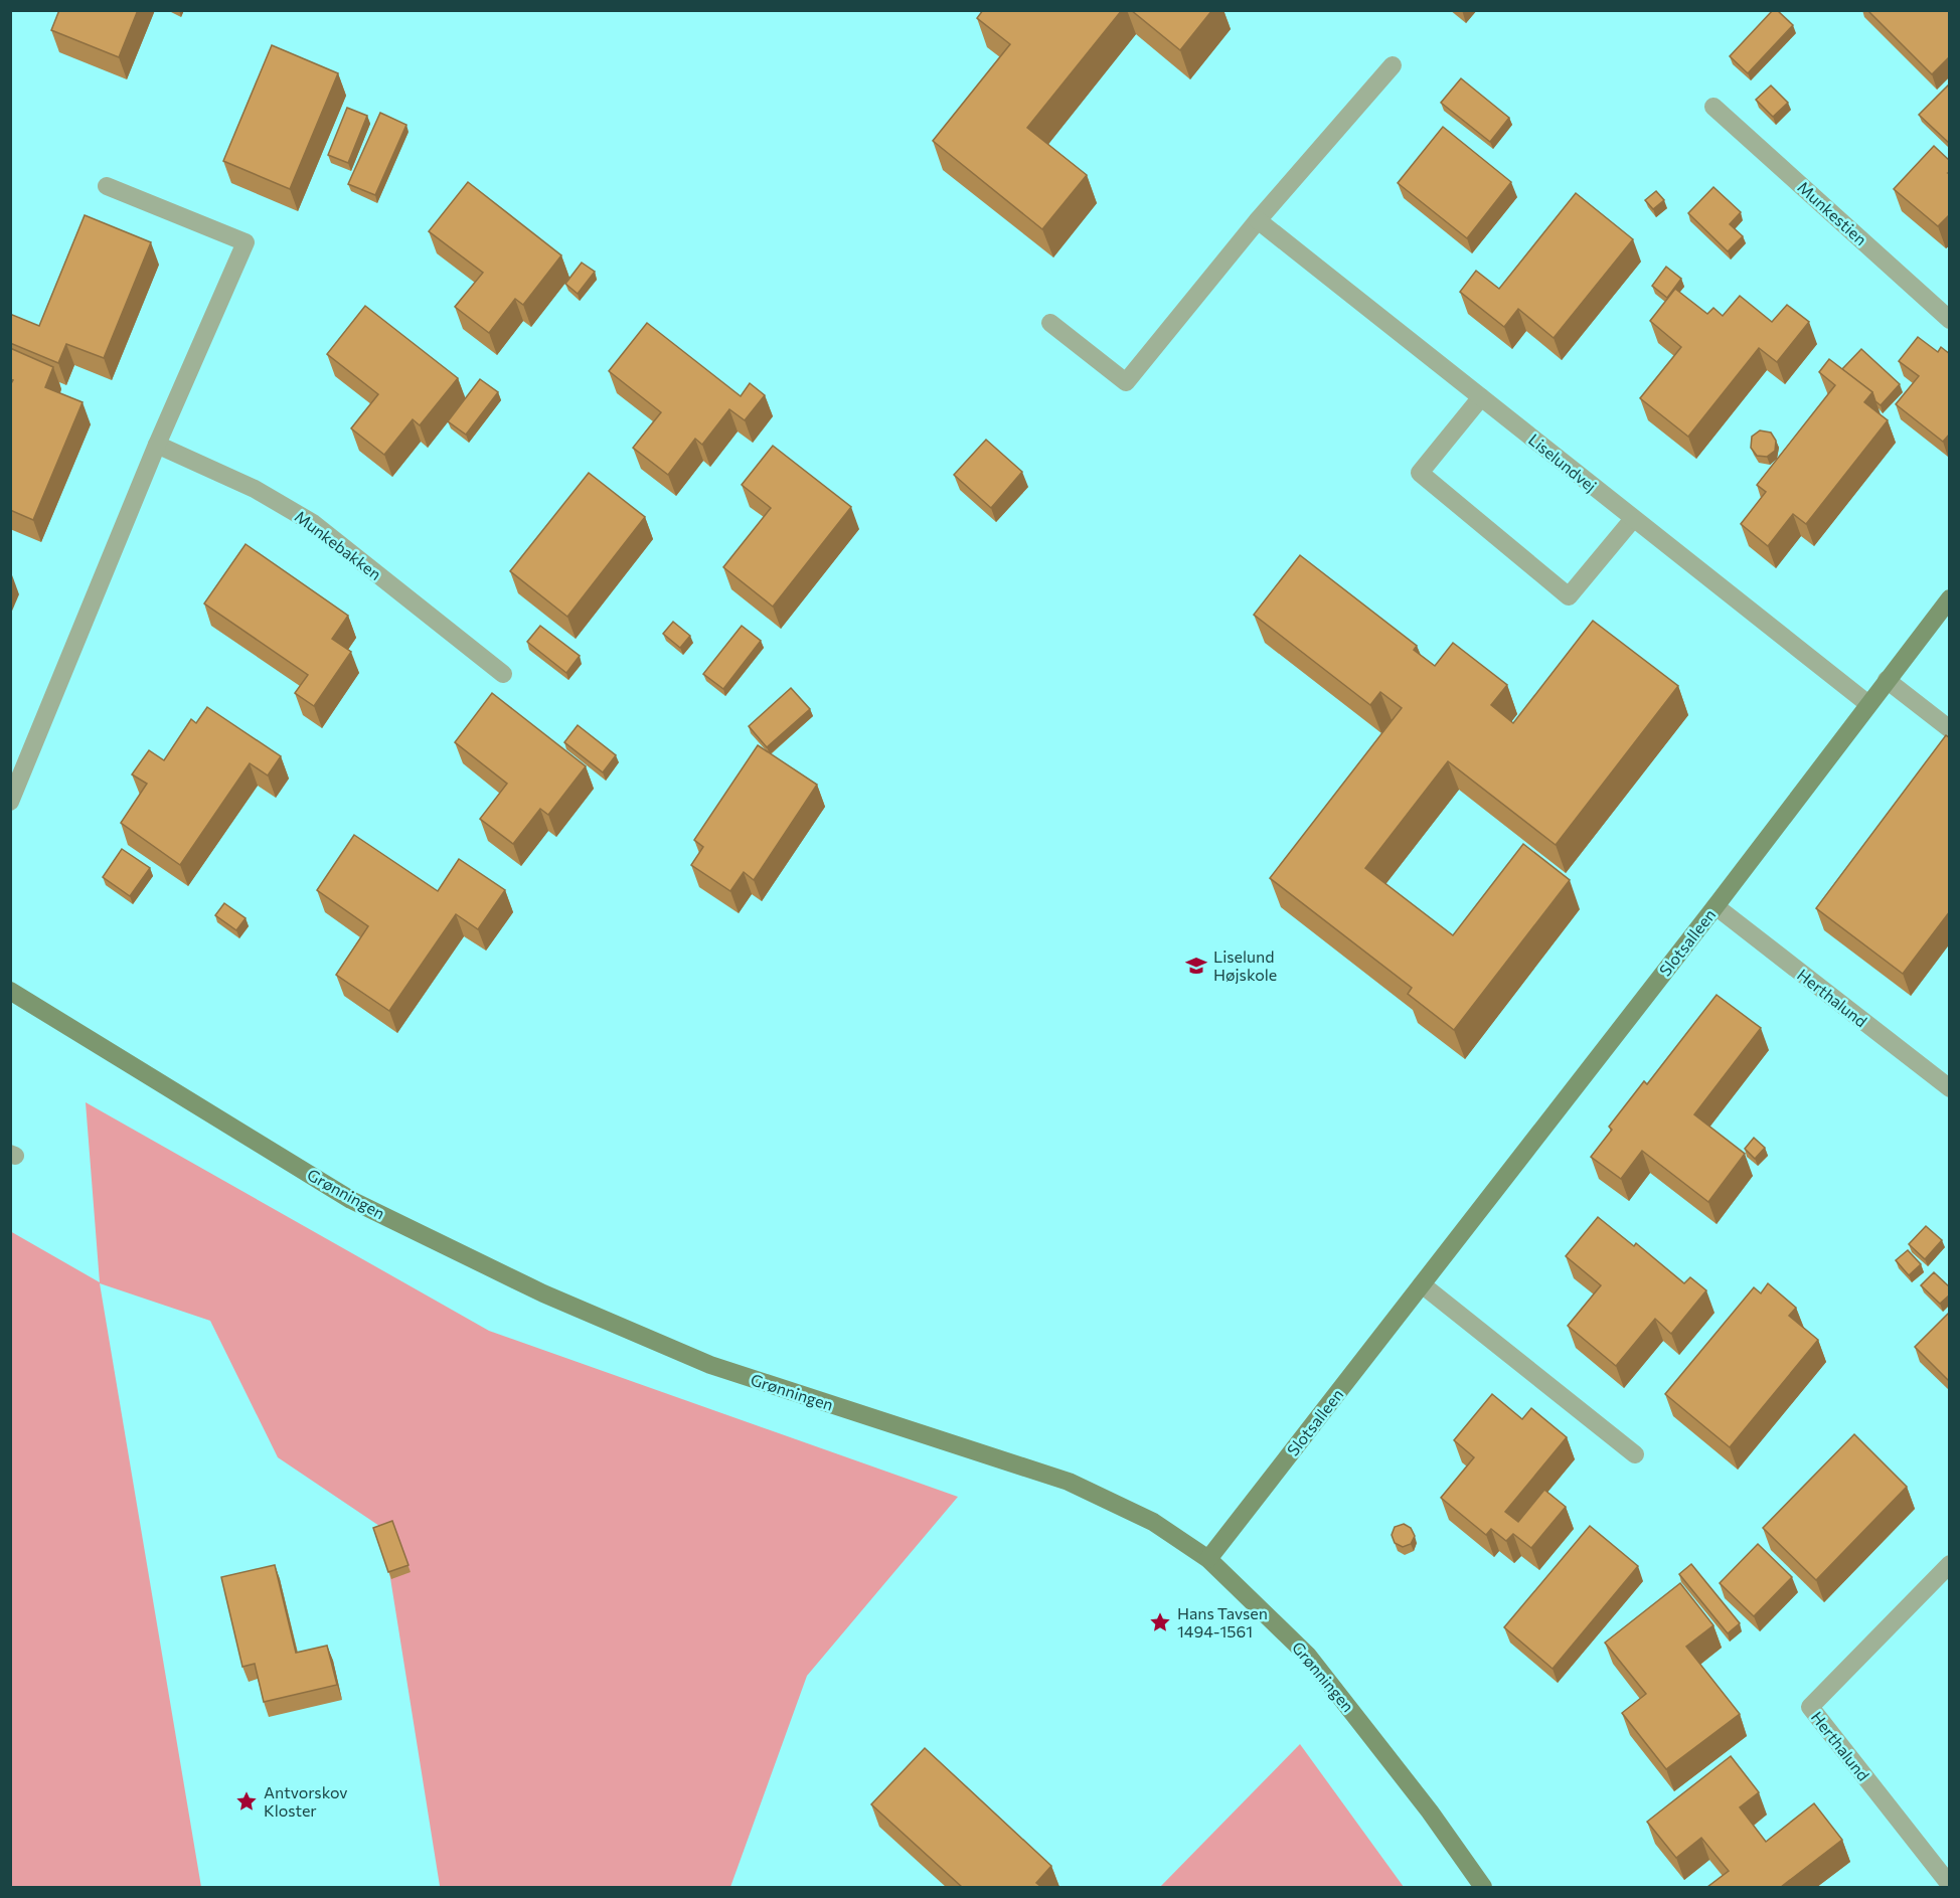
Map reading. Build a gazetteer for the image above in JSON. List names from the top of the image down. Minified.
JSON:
{"streets":{"main road":["Slotsalleen","Grønningen"],"street":["Munkestien","Liselundvej","Munkebakken","Herthalund"]},"crossings":[["Liselundvej","Slotsalleen"],["Slotsalleen","Herthalund"],["Slotsalleen","Grønningen"]],"places":{"school or university":["Liselund Højskole"],"place":["Hans Tavsen 1494-1561","Antvorskov Kloster"]}}
